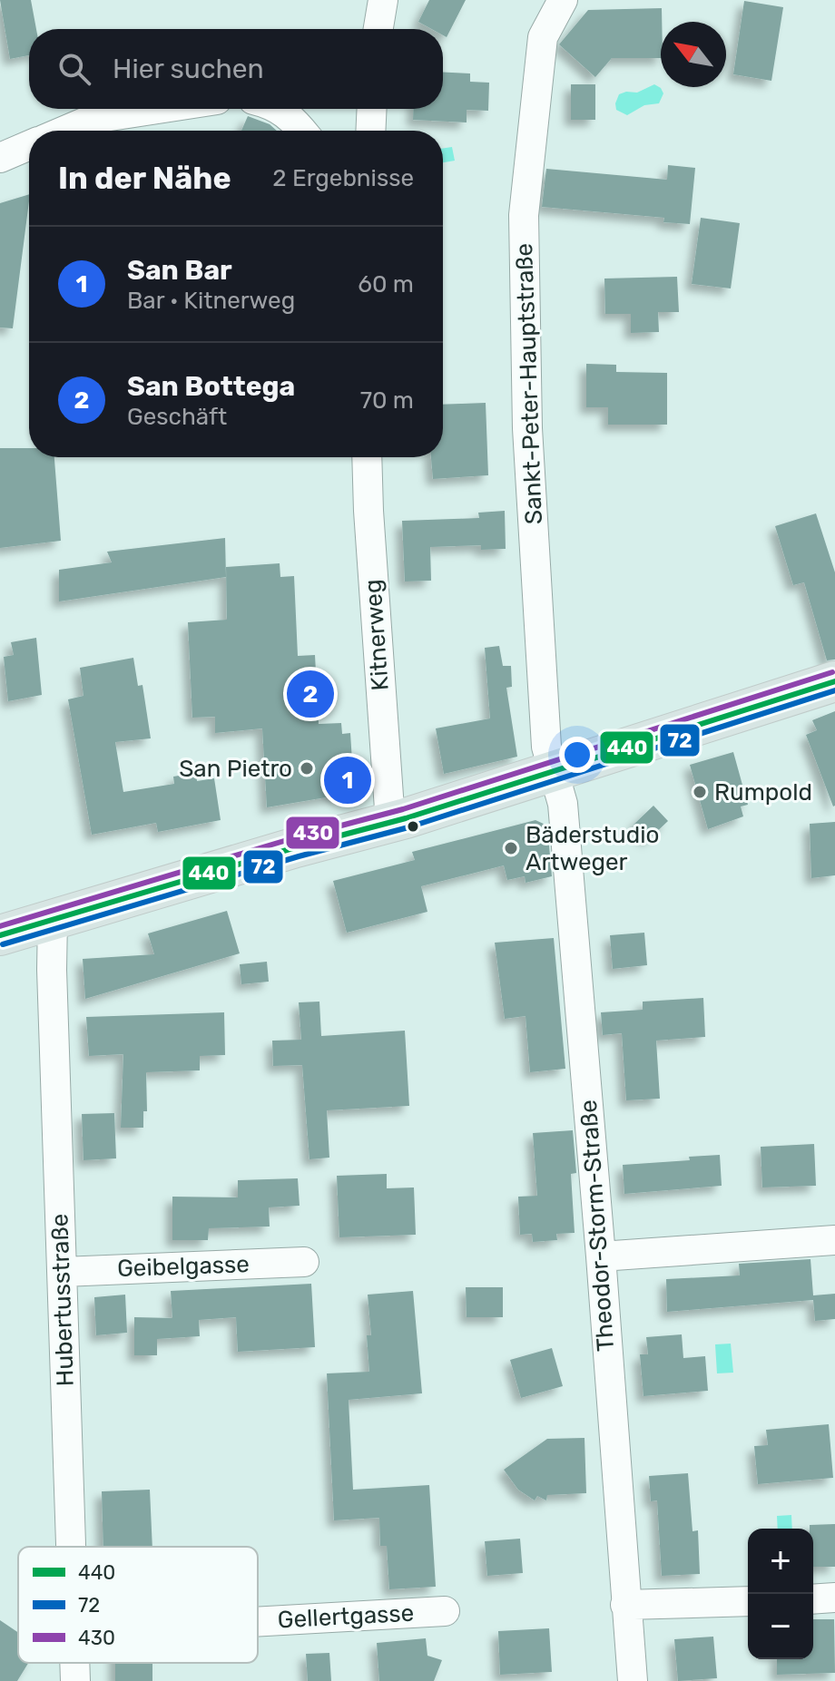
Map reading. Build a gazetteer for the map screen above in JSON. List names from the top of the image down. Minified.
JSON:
{"streets":{"street":["Sankt-Peter-Hauptstraße","Kitnerweg","Theodor-Storm-Straße","Geibelgasse","Hubertusstraße","Gellertgasse"]},"crossings":[["Sankt-Peter-Hauptstraße","Theodor-Storm-Straße"],["Geibelgasse","Hubertusstraße"]],"places":["San Pietro","Rumpold","Bäderstudio Artweger"],"lines":["transit line 430","transit line 440","transit line 72"],"legend":["440","72","430"],"north":"top left","page":{"search":"Hier suchen","heading":["In der Nähe","2 Ergebnisse"],"list":[{"mark":"1","name":"San Bar","note":"Bar · Kitnerweg","value":"60 m"},{"mark":"2","name":"San Bottega","note":"Geschäft","value":"70 m"}],"pins":["2","1"],"map_buttons":["+","−"]}}
